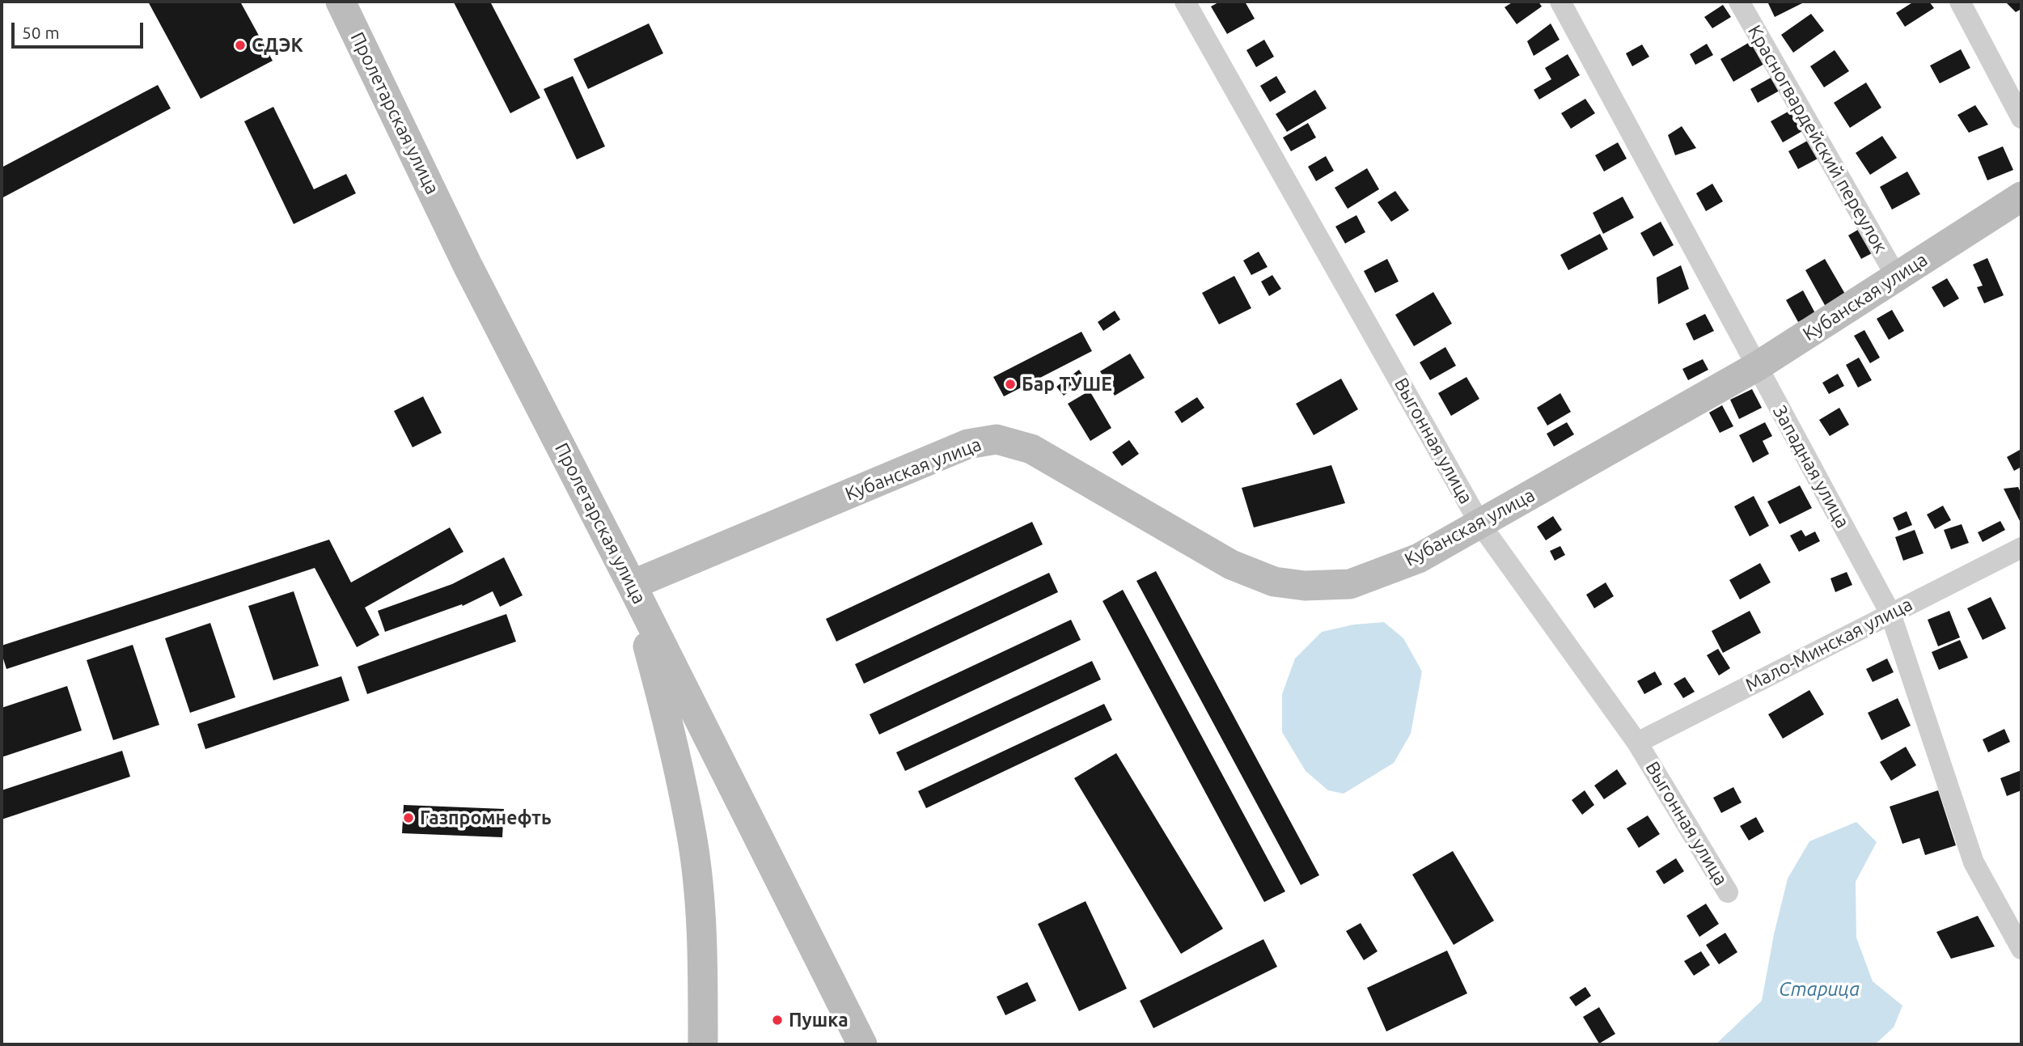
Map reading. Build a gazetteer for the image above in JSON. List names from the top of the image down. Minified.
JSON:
{"streets":{"street":["Пролетарская улица","Красногвардейский переулок","Кубанская улица","Выгонная улица","Западная улица","Мало-Минская улица"]},"crossings":[["Пролетарская улица","Кубанская улица"],["Красногвардейский переулок","Кубанская улица"],["Кубанская улица","Выгонная улица"],["Кубанская улица","Западная улица"],["Выгонная улица","Мало-Минская улица"],["Западная улица","Мало-Минская улица"]],"water":["Старица"],"places":["СДЭК","Бар ТУШЕ","Газпромнефть","Пушка"],"scale_bar":"50 m"}
